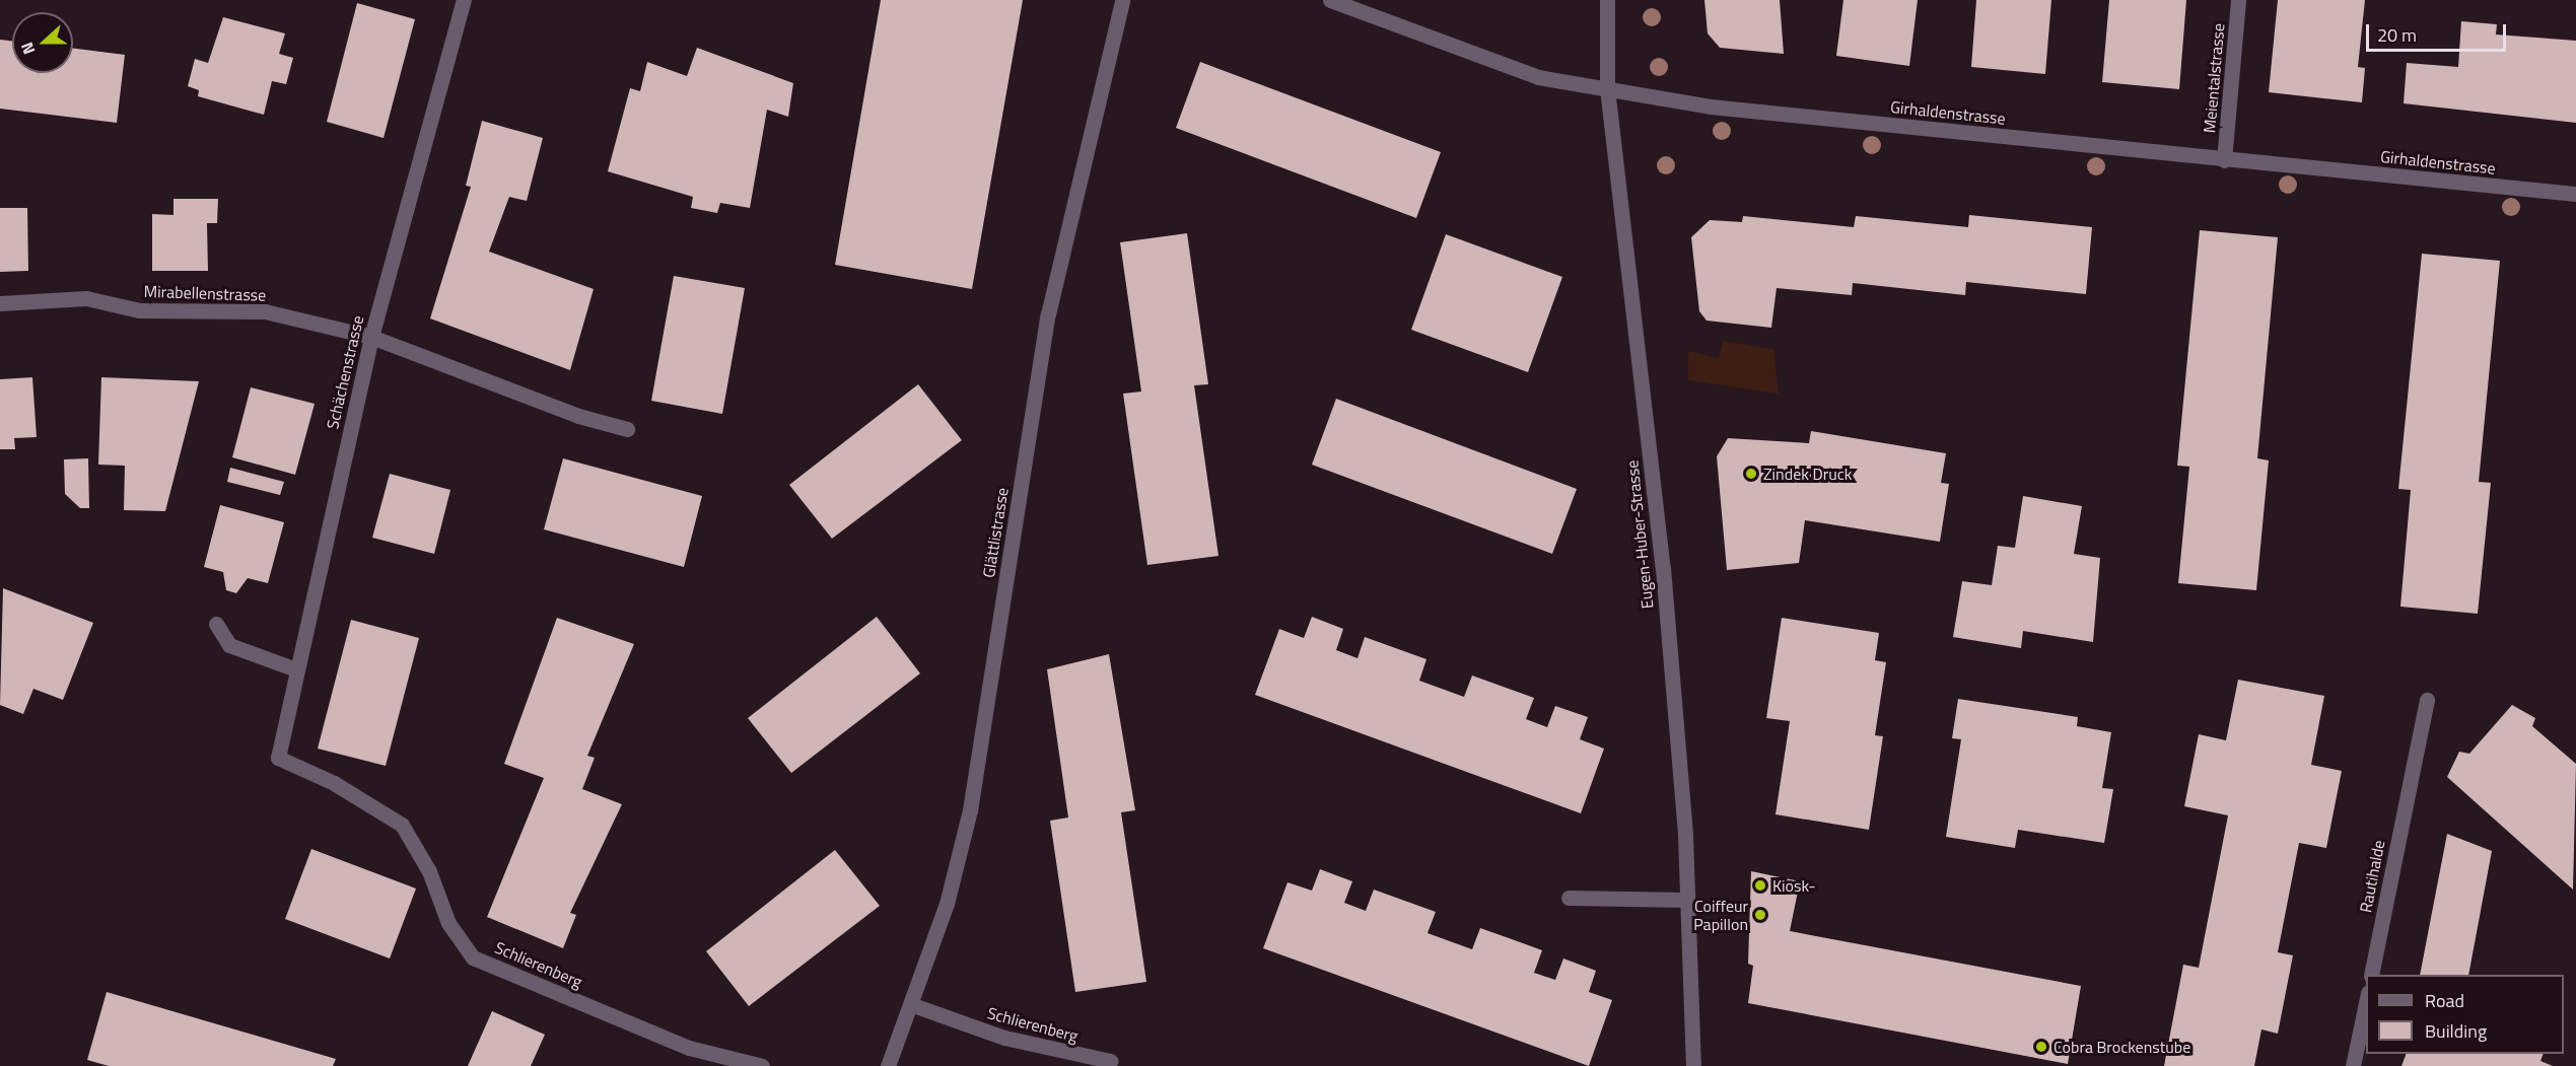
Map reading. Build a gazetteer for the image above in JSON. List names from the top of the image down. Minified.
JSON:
{"streets":{"street":["Meientalstrasse","Girhaldenstrasse","Mirabellenstrasse","Schächenstrasse","Glättlistrasse","Eugen-Huber-Strasse","Rautihalde","Schlierenberg"]},"crossings":[["Meientalstrasse","Girhaldenstrasse"],["Girhaldenstrasse","Eugen-Huber-Strasse"],["Mirabellenstrasse","Schächenstrasse"],["Schächenstrasse","Schlierenberg"],["Glättlistrasse","Schlierenberg"]],"places":["Zindek Druck","Kiosk-","Coiffeur Papillon","Cobra Brockenstube"],"legend":["Road","Building"],"scale_bar":"20 m","north":"left"}
